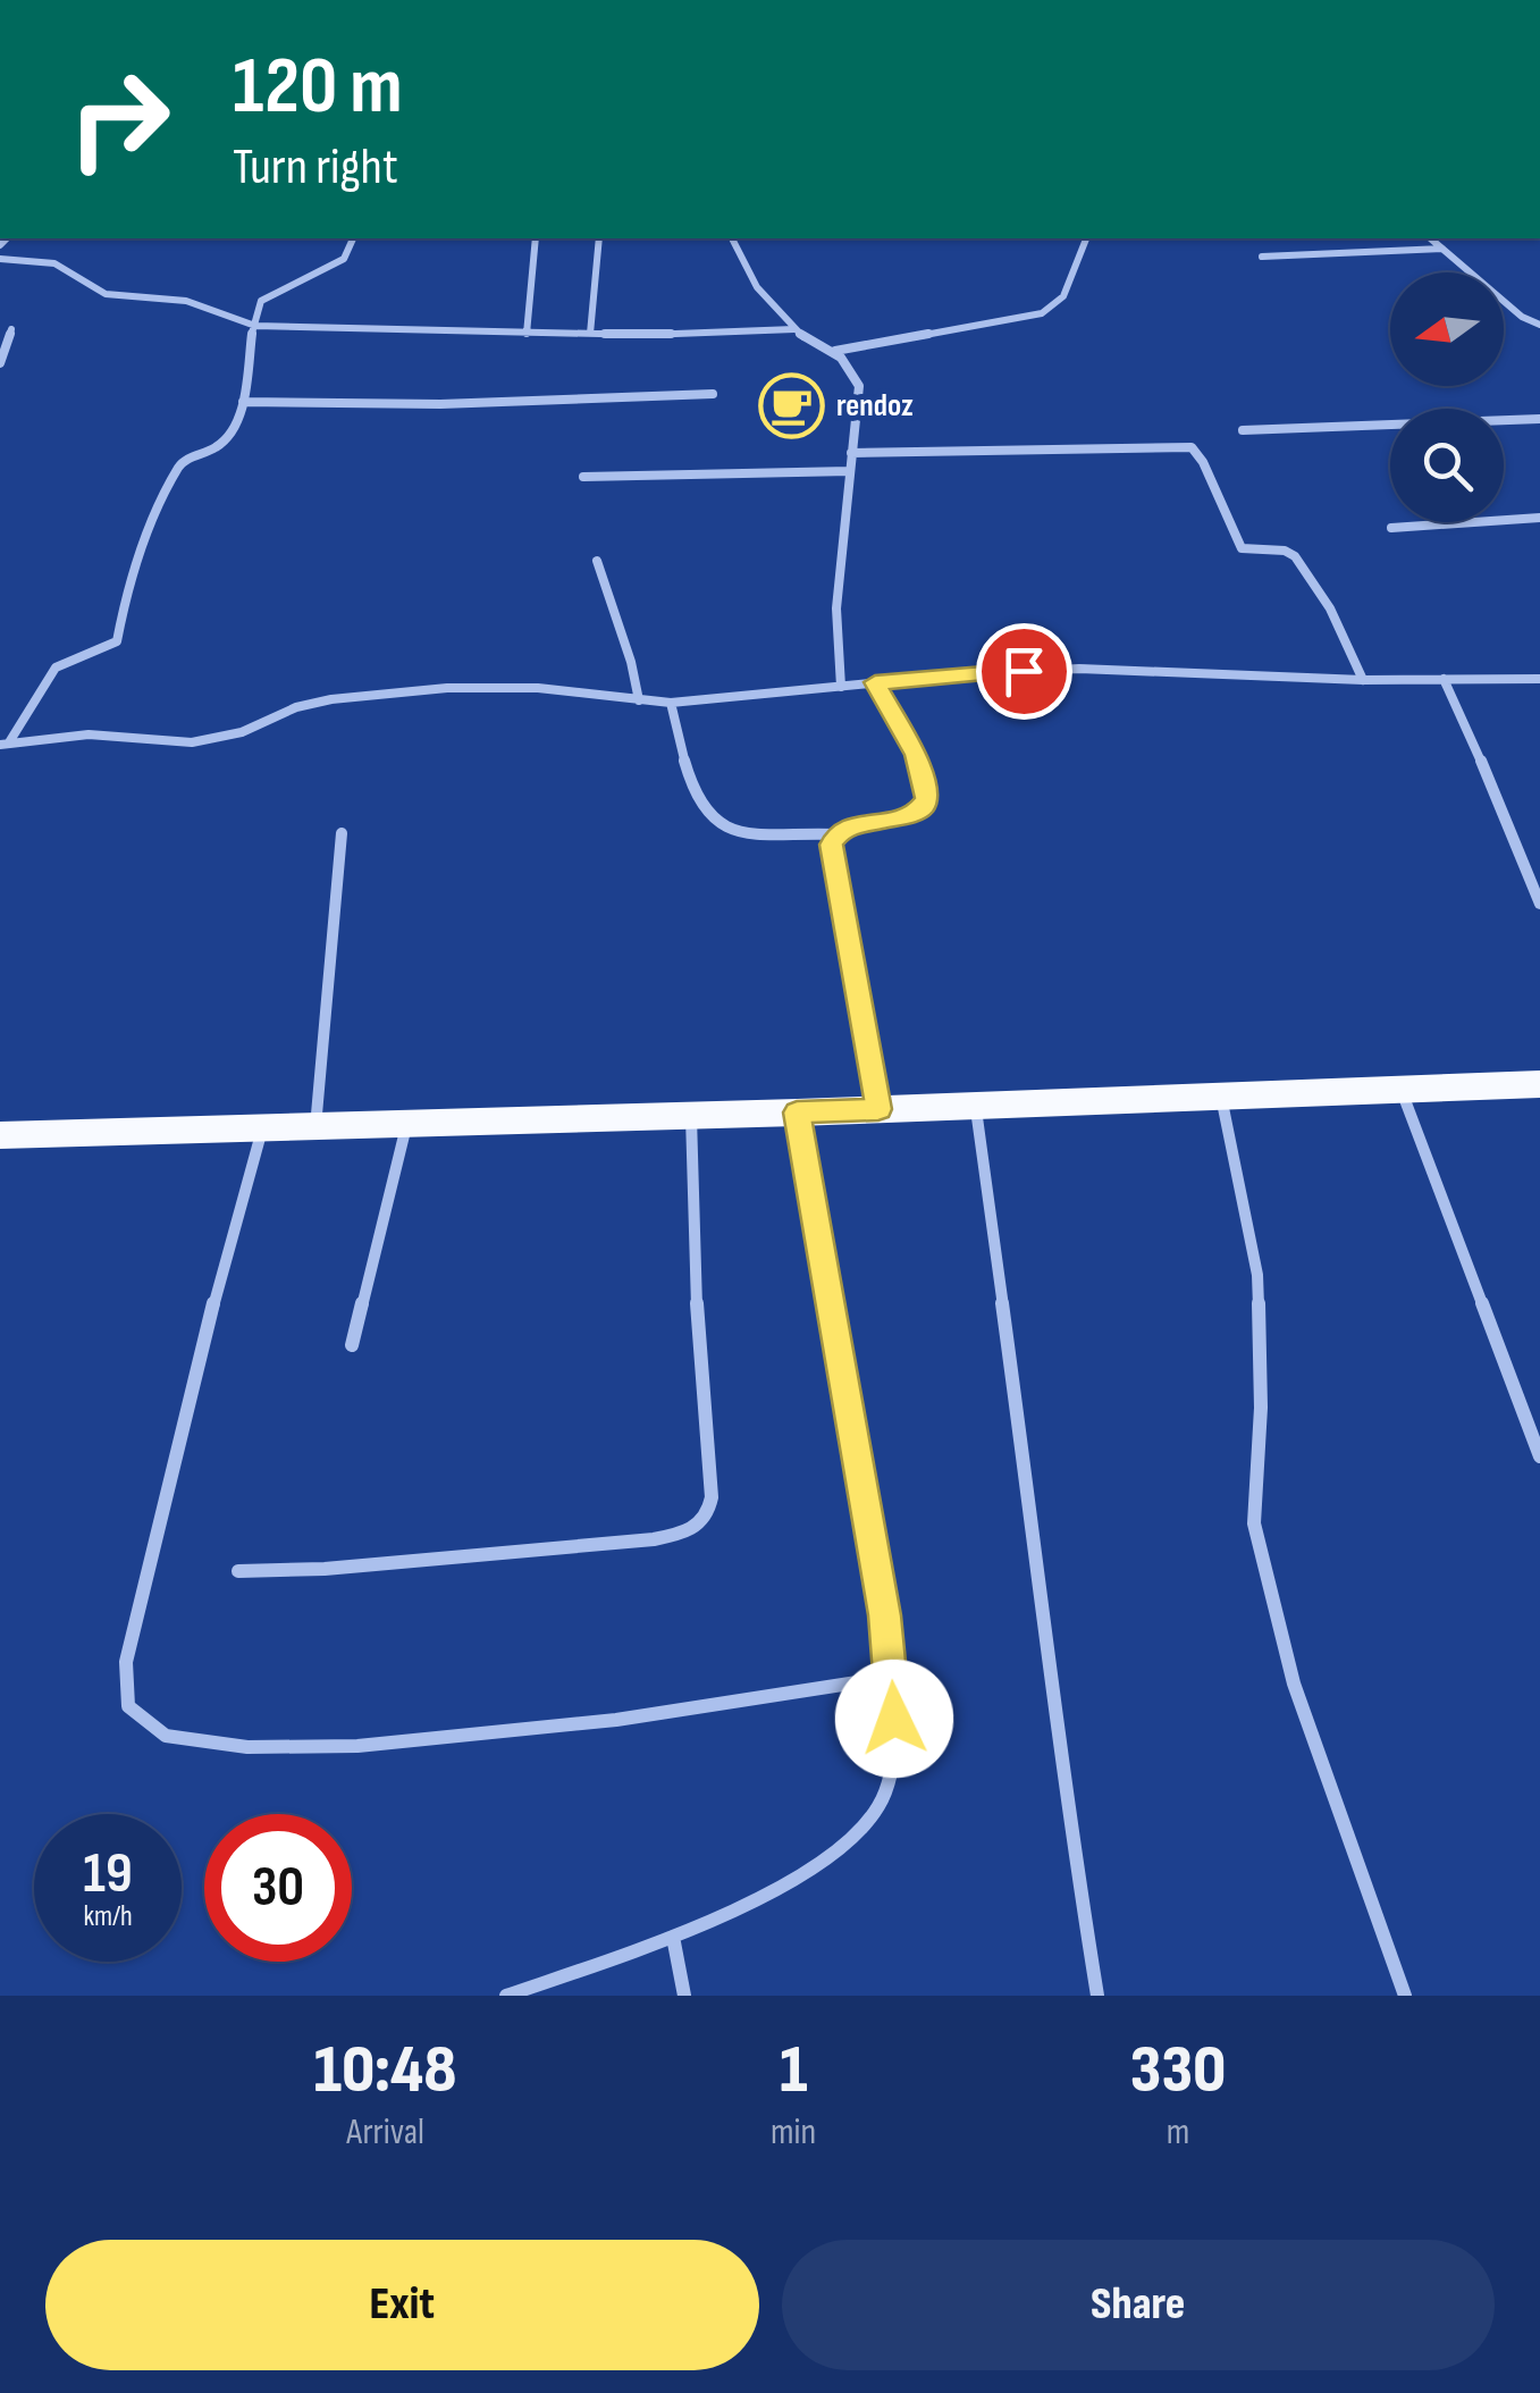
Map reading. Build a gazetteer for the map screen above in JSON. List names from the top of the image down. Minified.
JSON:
{"places":{"cafe":["rendoz"]},"north":"left","page":{"turn":["120 m","Turn right"],"speed":"19 km/h","limit":"30","eta":["10:48","Arrival","1","min","330","m"],"buttons":["Exit","Share"]}}
